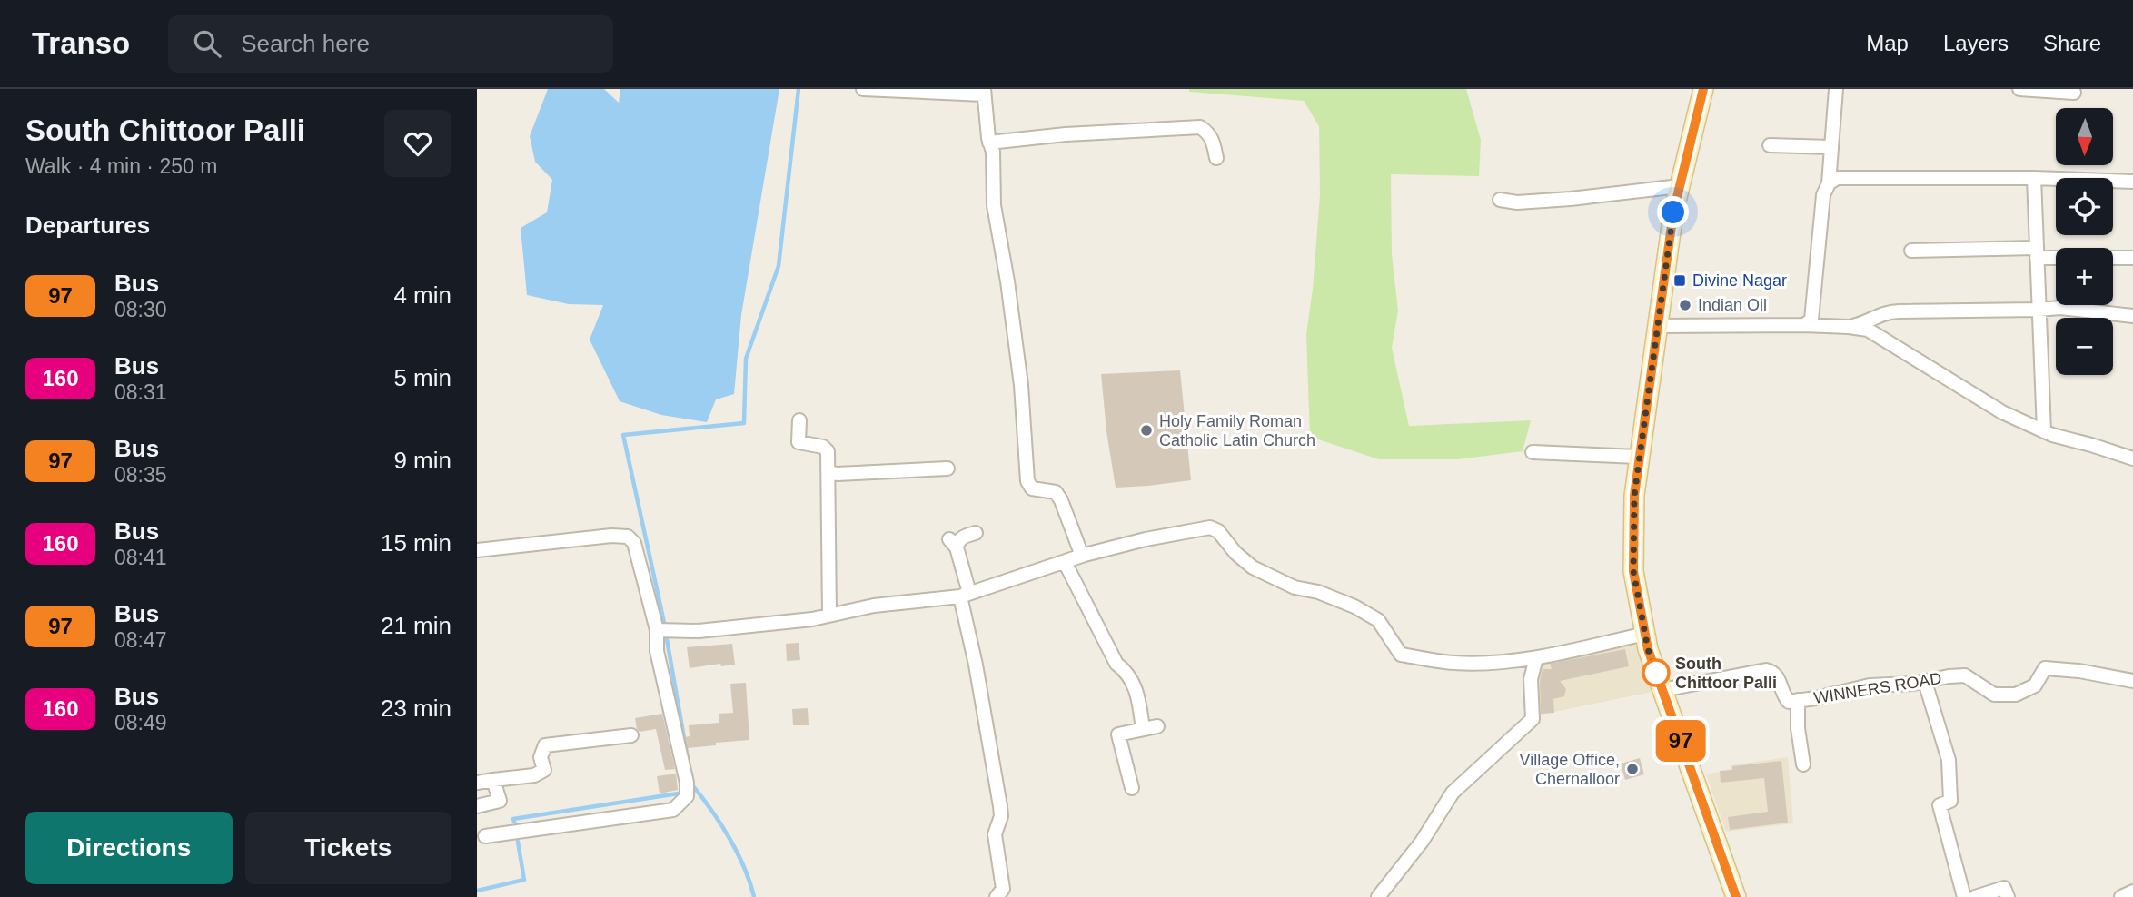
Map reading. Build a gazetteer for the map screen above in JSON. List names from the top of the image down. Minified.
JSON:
{"streets":{"street":["WINNERS ROAD"]},"places":{"transit":["Divine Nagar"],"other":["Indian Oil","Holy Family Roman Catholic Latin Church","South Chittoor Palli","Village Office, Chernalloor"]},"lines":["bus line 97"],"north":"bottom","page":{"header":"Transo","search":"Search here","nav":["Map","Layers","Share"],"heading":[["South Chittoor Palli","Walk · 4 min · 250 m"],"Departures"],"on_map":"97","map_buttons":["+","−"],"list":[{"mark":"97","name":"Bus","note":"08:30","value":"4 min"},{"mark":"160","name":"Bus","note":"08:31","value":"5 min"},{"mark":"97","name":"Bus","note":"08:35","value":"9 min"},{"mark":"160","name":"Bus","note":"08:41","value":"15 min"},{"mark":"97","name":"Bus","note":"08:47","value":"21 min"},{"mark":"160","name":"Bus","note":"08:49","value":"23 min"}],"buttons":["Directions","Tickets"]}}
